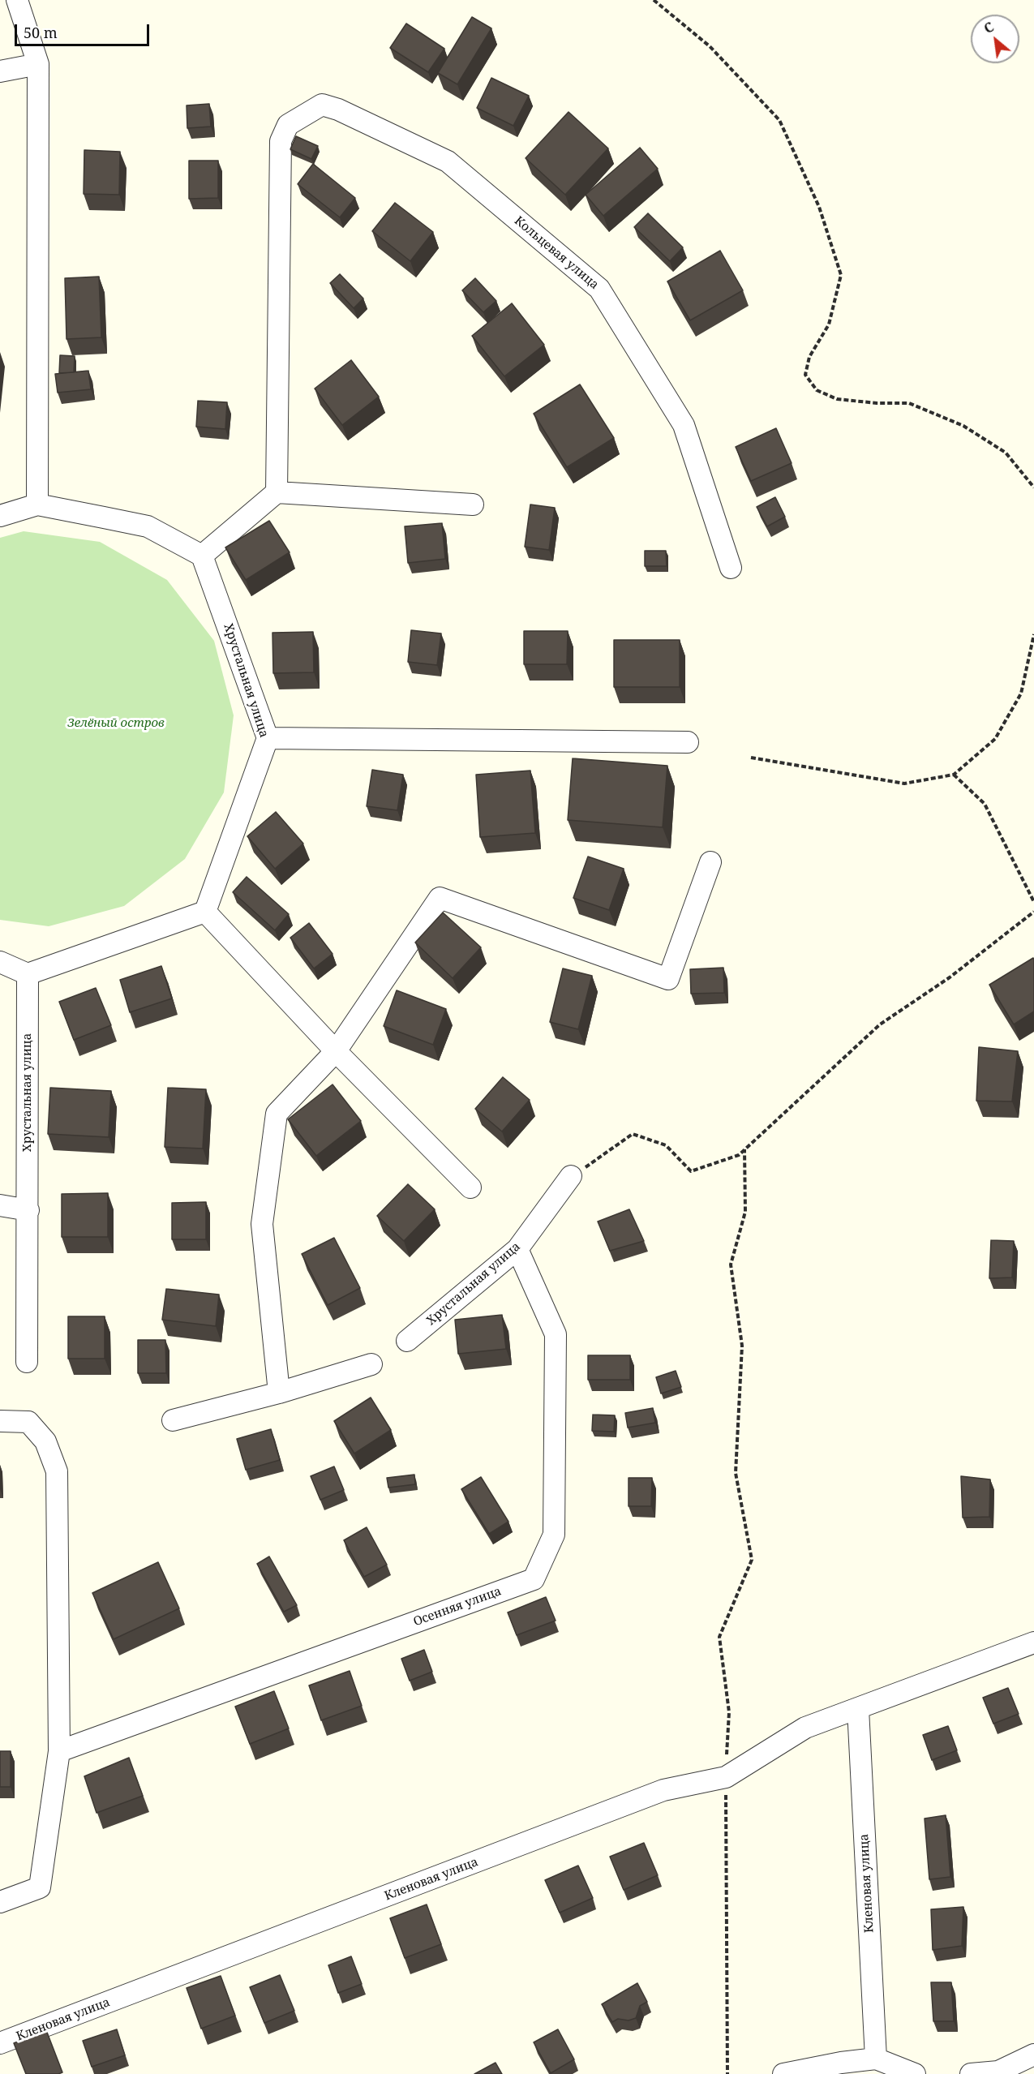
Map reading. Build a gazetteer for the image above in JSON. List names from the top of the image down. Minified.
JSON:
{"streets":{"street":["Кольцевая улица","Хрустальная улица","Осенняя улица","Кленовая улица"]},"crossings":[["Хрустальная улица","Осенняя улица"]],"parks":["Зелёный остров"],"scale_bar":"50 m","north":"top left"}
